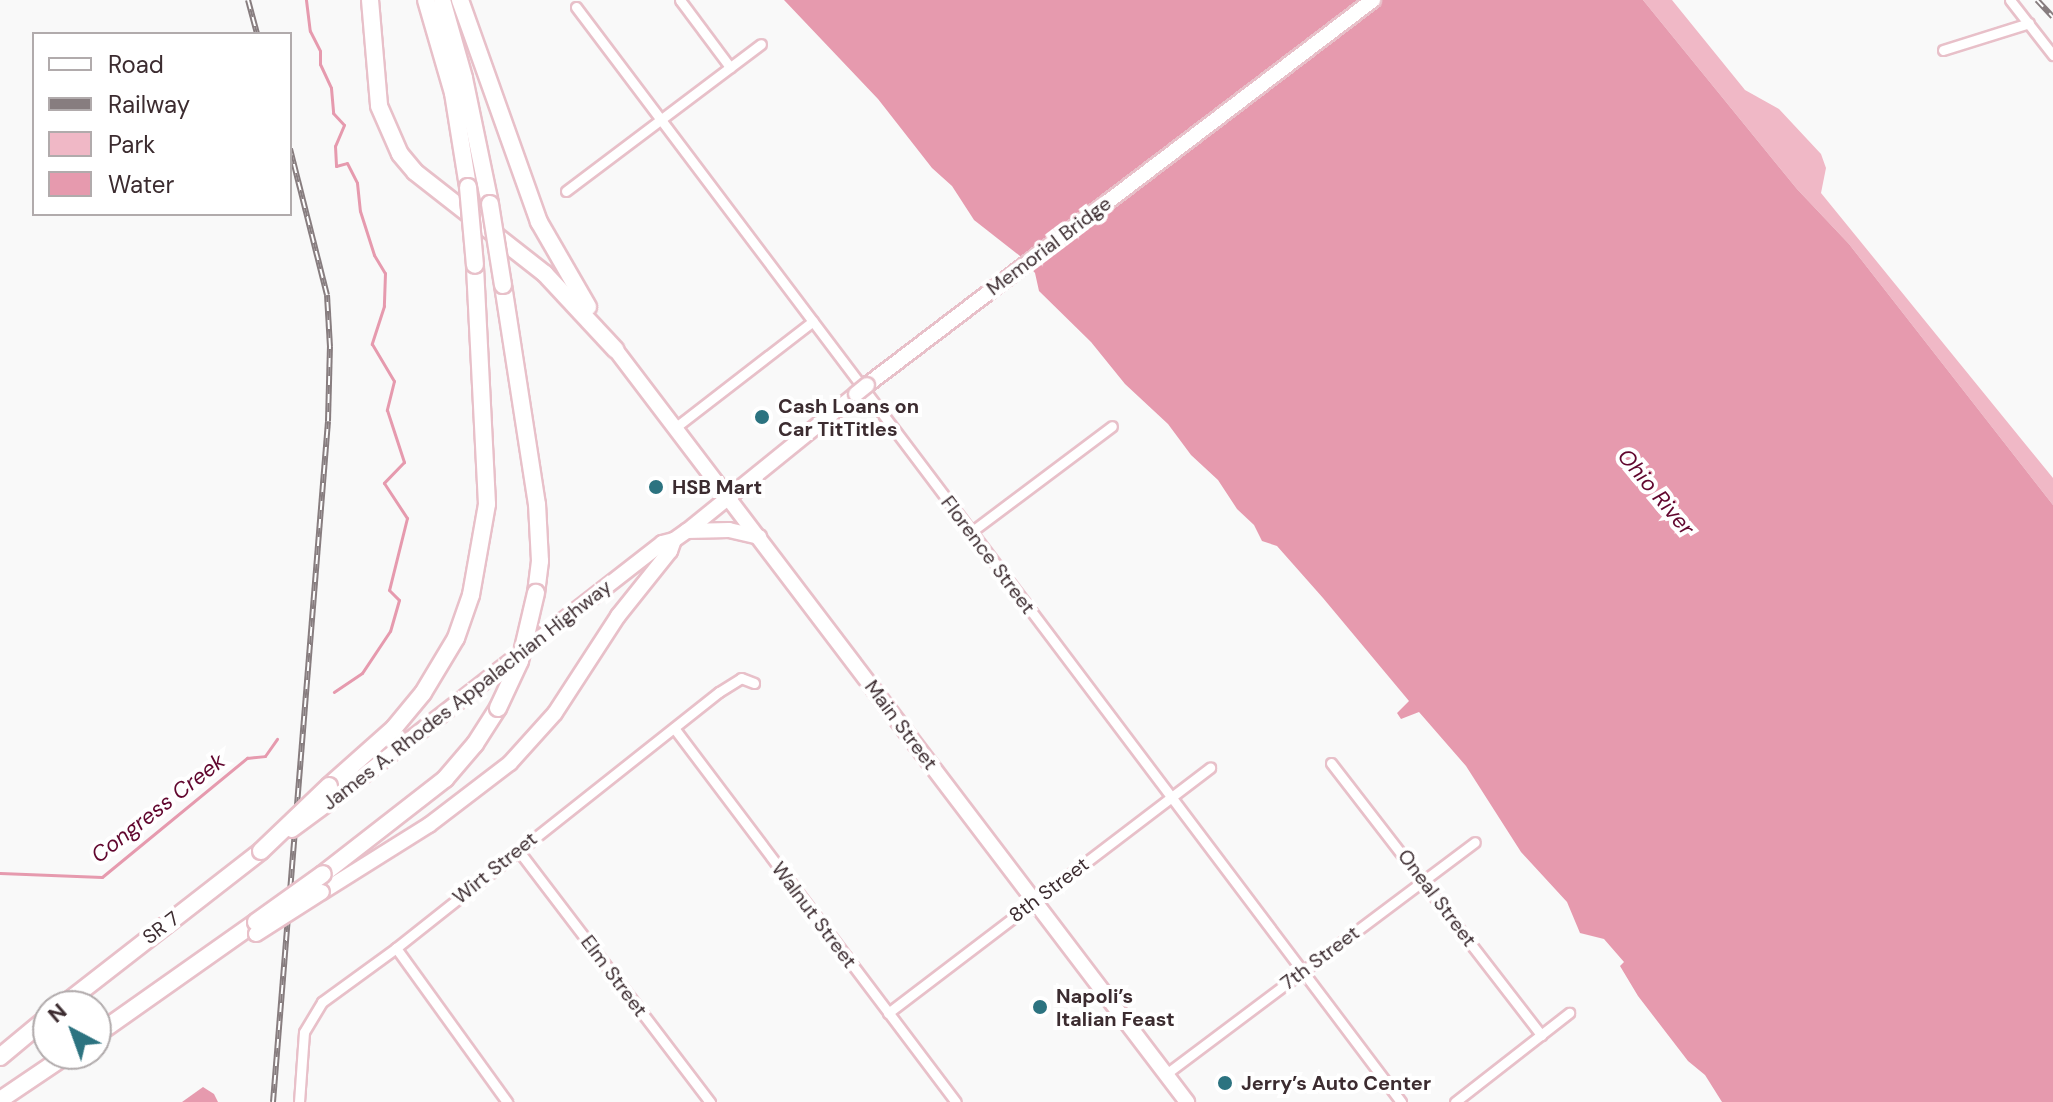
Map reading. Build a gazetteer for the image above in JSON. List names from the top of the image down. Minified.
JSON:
{"streets":{"highway":["SR 7"],"main road":["Memorial Bridge","James A. Rhodes Appalachian Highway","Main Street"],"street":["Florence Street","Wirt Street","8th Street","Oneal Street","Walnut Street","7th Street","Elm Street"]},"crossings":[["Memorial Bridge","James A. Rhodes Appalachian Highway"],["Memorial Bridge","Main Street"],["Florence Street","8th Street"],["Florence Street","7th Street"],["James A. Rhodes Appalachian Highway","Main Street"],["James A. Rhodes Appalachian Highway","SR 7"],["Main Street","8th Street"],["Main Street","7th Street"],["Wirt Street","Walnut Street"],["Wirt Street","Elm Street"],["8th Street","Walnut Street"],["Oneal Street","7th Street"]],"water":["Ohio River","Congress Creek"],"places":["Cash Loans on Car TitTitles","HSB Mart","Napoli’s Italian Feast","Jerry’s Auto Center"],"legend":["Road","Railway","Park","Water"],"north":"top left"}
